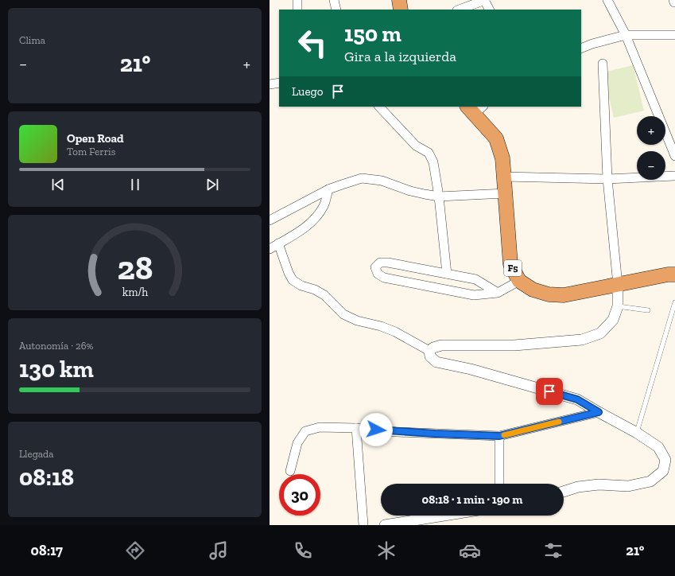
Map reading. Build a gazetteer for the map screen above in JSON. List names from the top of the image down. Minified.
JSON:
{"streets":{"highway":["F5"]},"page":{"tile":["Clima",["Autonomía · 26%","130 km"],["Llegada","08:18"]],"turn":["150 m","Gira a la izquierda"],"heat":["−","21°","+"],"then":"Luego","map_buttons":["+","−"],"song":["Open Road","Tom Ferris"],"limit":"30","trip":"08:18 · 1 min · 190 m","tabs":["08:17","21°"],"gauge":["28","km/h"]}}
